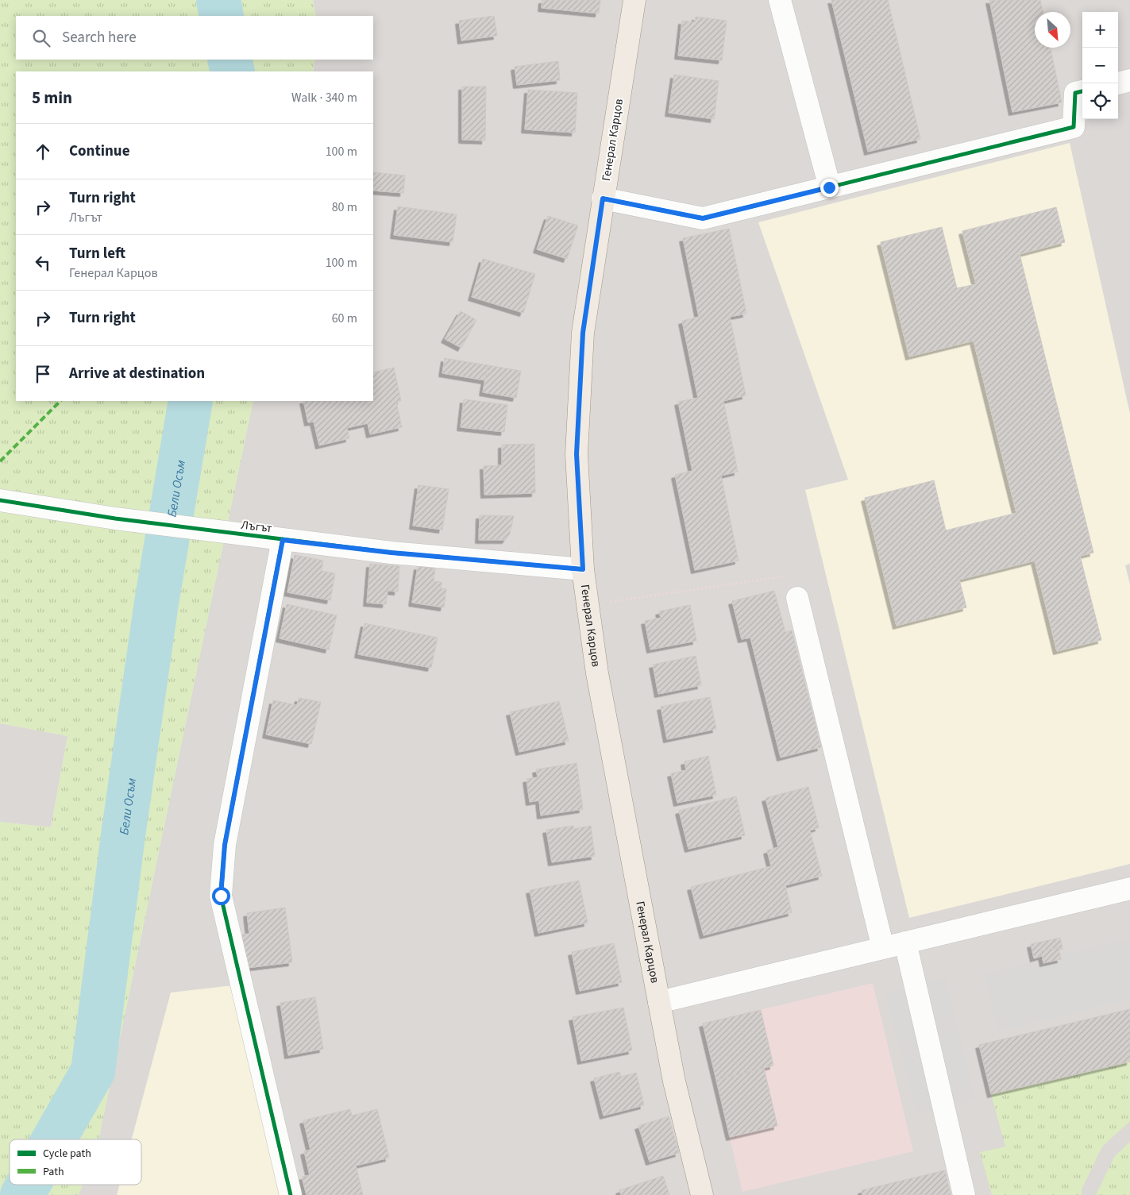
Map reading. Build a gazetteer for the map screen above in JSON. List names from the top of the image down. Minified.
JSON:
{"streets":{"main road":["Генерал Карцов"],"street":["Лъгът"]},"crossings":[["Генерал Карцов","Лъгът"]],"water":["Бели Осъм"],"legend":["Cycle path","Path"],"north":"bottom right","page":{"map_buttons":["+","−"],"search":"Search here","heading":["5 min","Walk · 340 m"],"list":[["Continue","100 m"],["Turn right","Лъгът","80 m"],["Turn left","Генерал Карцов","100 m"],["Turn right","60 m"],"Arrive at destination"]}}
